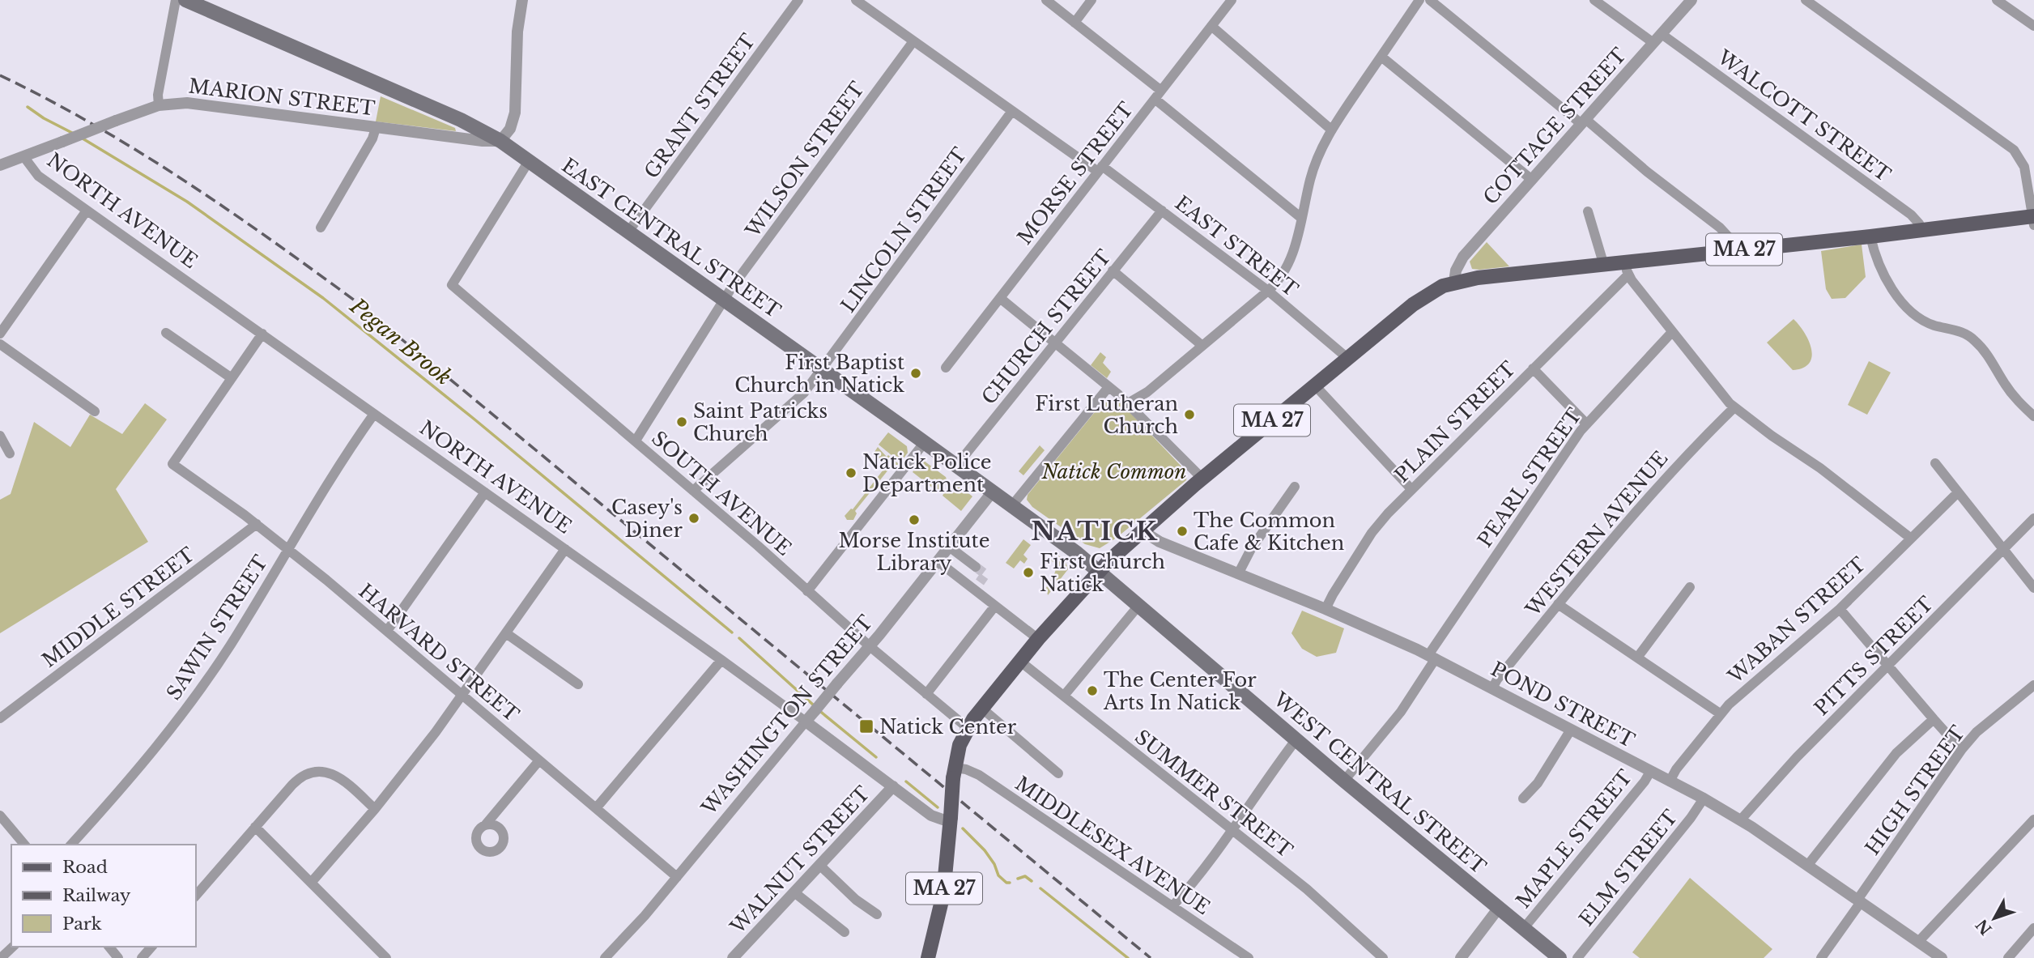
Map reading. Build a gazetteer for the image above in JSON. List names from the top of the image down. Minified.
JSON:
{"streets":{"main road":["EAST CENTRAL STREET","MA 27","WEST CENTRAL STREET"],"street":["MARION STREET","GRANT STREET","WALCOTT STREET","COTTAGE STREET","WILSON STREET","MORSE STREET","NORTH AVENUE","LINCOLN STREET","EAST STREET","CHURCH STREET","PLAIN STREET","PEARL STREET","SOUTH AVENUE","WESTERN AVENUE","MIDDLE STREET","WABAN STREET","SAWIN STREET","HARVARD STREET","PITTS STREET","POND STREET","WASHINGTON STREET","HIGH STREET","SUMMER STREET","MAPLE STREET","MIDDLESEX AVENUE","WALNUT STREET","ELM STREET"]},"crossings":[["MARION STREET","NORTH AVENUE"],["MARION STREET","EAST CENTRAL STREET"],["GRANT STREET","EAST CENTRAL STREET"],["WALCOTT STREET","COTTAGE STREET"],["WALCOTT STREET","MA 27"],["COTTAGE STREET","MA 27"],["WILSON STREET","EAST CENTRAL STREET"],["WILSON STREET","EAST STREET"],["WILSON STREET","SOUTH AVENUE"],["MORSE STREET","EAST STREET"],["NORTH AVENUE","MA 27"],["NORTH AVENUE","SAWIN STREET"],["NORTH AVENUE","WASHINGTON STREET"],["NORTH AVENUE","WALNUT STREET"],["LINCOLN STREET","EAST CENTRAL STREET"],["LINCOLN STREET","EAST STREET"],["LINCOLN STREET","SOUTH AVENUE"],["EAST CENTRAL STREET","MA 27"],["EAST CENTRAL STREET","CHURCH STREET"],["EAST CENTRAL STREET","SOUTH AVENUE"],["EAST CENTRAL STREET","WASHINGTON STREET"],["EAST CENTRAL STREET","WEST CENTRAL STREET"],["EAST STREET","MA 27"],["EAST STREET","CHURCH STREET"],["MA 27","PLAIN STREET"],["MA 27","SOUTH AVENUE"],["MA 27","POND STREET"],["MA 27","WEST CENTRAL STREET"],["MA 27","SUMMER STREET"],["MA 27","MIDDLESEX AVENUE"],["PLAIN STREET","POND STREET"],["PEARL STREET","POND STREET"],["PEARL STREET","WEST CENTRAL STREET"],["SOUTH AVENUE","WASHINGTON STREET"],["WESTERN AVENUE","POND STREET"],["MIDDLE STREET","HARVARD STREET"],["WABAN STREET","POND STREET"],["SAWIN STREET","HARVARD STREET"],["HARVARD STREET","WASHINGTON STREET"],["PITTS STREET","POND STREET"],["POND STREET","HIGH STREET"],["POND STREET","MAPLE STREET"],["POND STREET","ELM STREET"],["WEST CENTRAL STREET","MAPLE STREET"]],"districts":["NATICK"],"water":["Pegan Brook"],"parks":["Natick Common"],"places":{"other":["First Baptist Church in Natick","First Lutheran Church","Saint Patricks Church","Natick Police Department","Casey's Diner","Morse Institute Library","The Common Cafe & Kitchen","First Church Natick","The Center For Arts In Natick"],"transit":["Natick Center"]},"legend":["Road","Railway","Park"],"north":"bottom left"}
